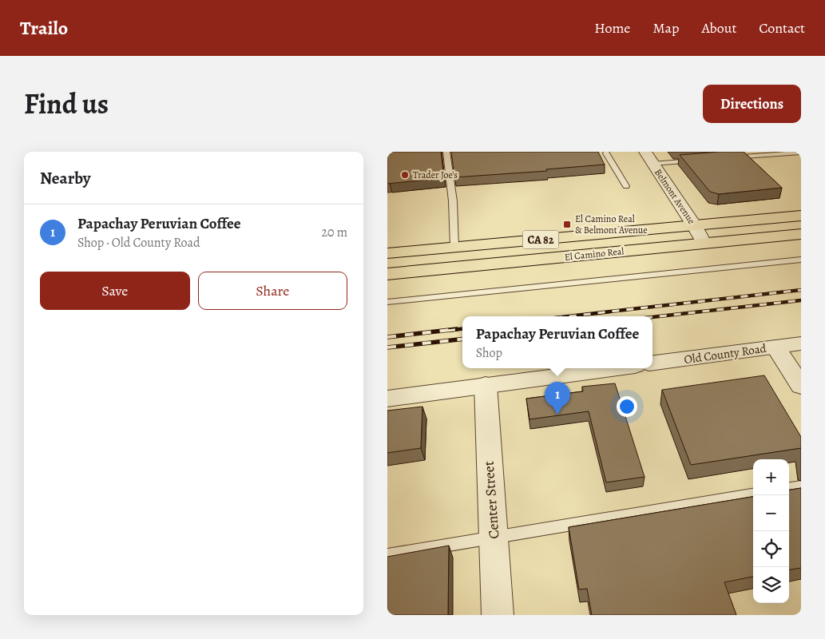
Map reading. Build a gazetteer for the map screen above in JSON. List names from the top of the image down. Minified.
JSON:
{"streets":{"main road":["CA 82","El Camino Real"],"street":["Belmont Avenue","Old County Road","Center Street"]},"crossings":[["Belmont Avenue","El Camino Real"]],"places":{"other":["Trader Joe's"],"transit":["El Camino Real & Belmont Avenue"]},"page":{"header":"Trailo","nav":["Home","Map","About","Contact"],"title":"Find us","buttons":["Directions",["Save","Share"]],"heading":"Nearby","list":[{"mark":"1","name":"Papachay Peruvian Coffee","note":"Shop · Old County Road","value":"20 m"}],"popup":["Papachay Peruvian Coffee","Shop"],"pins":"1","map_buttons":["+","−"]}}
